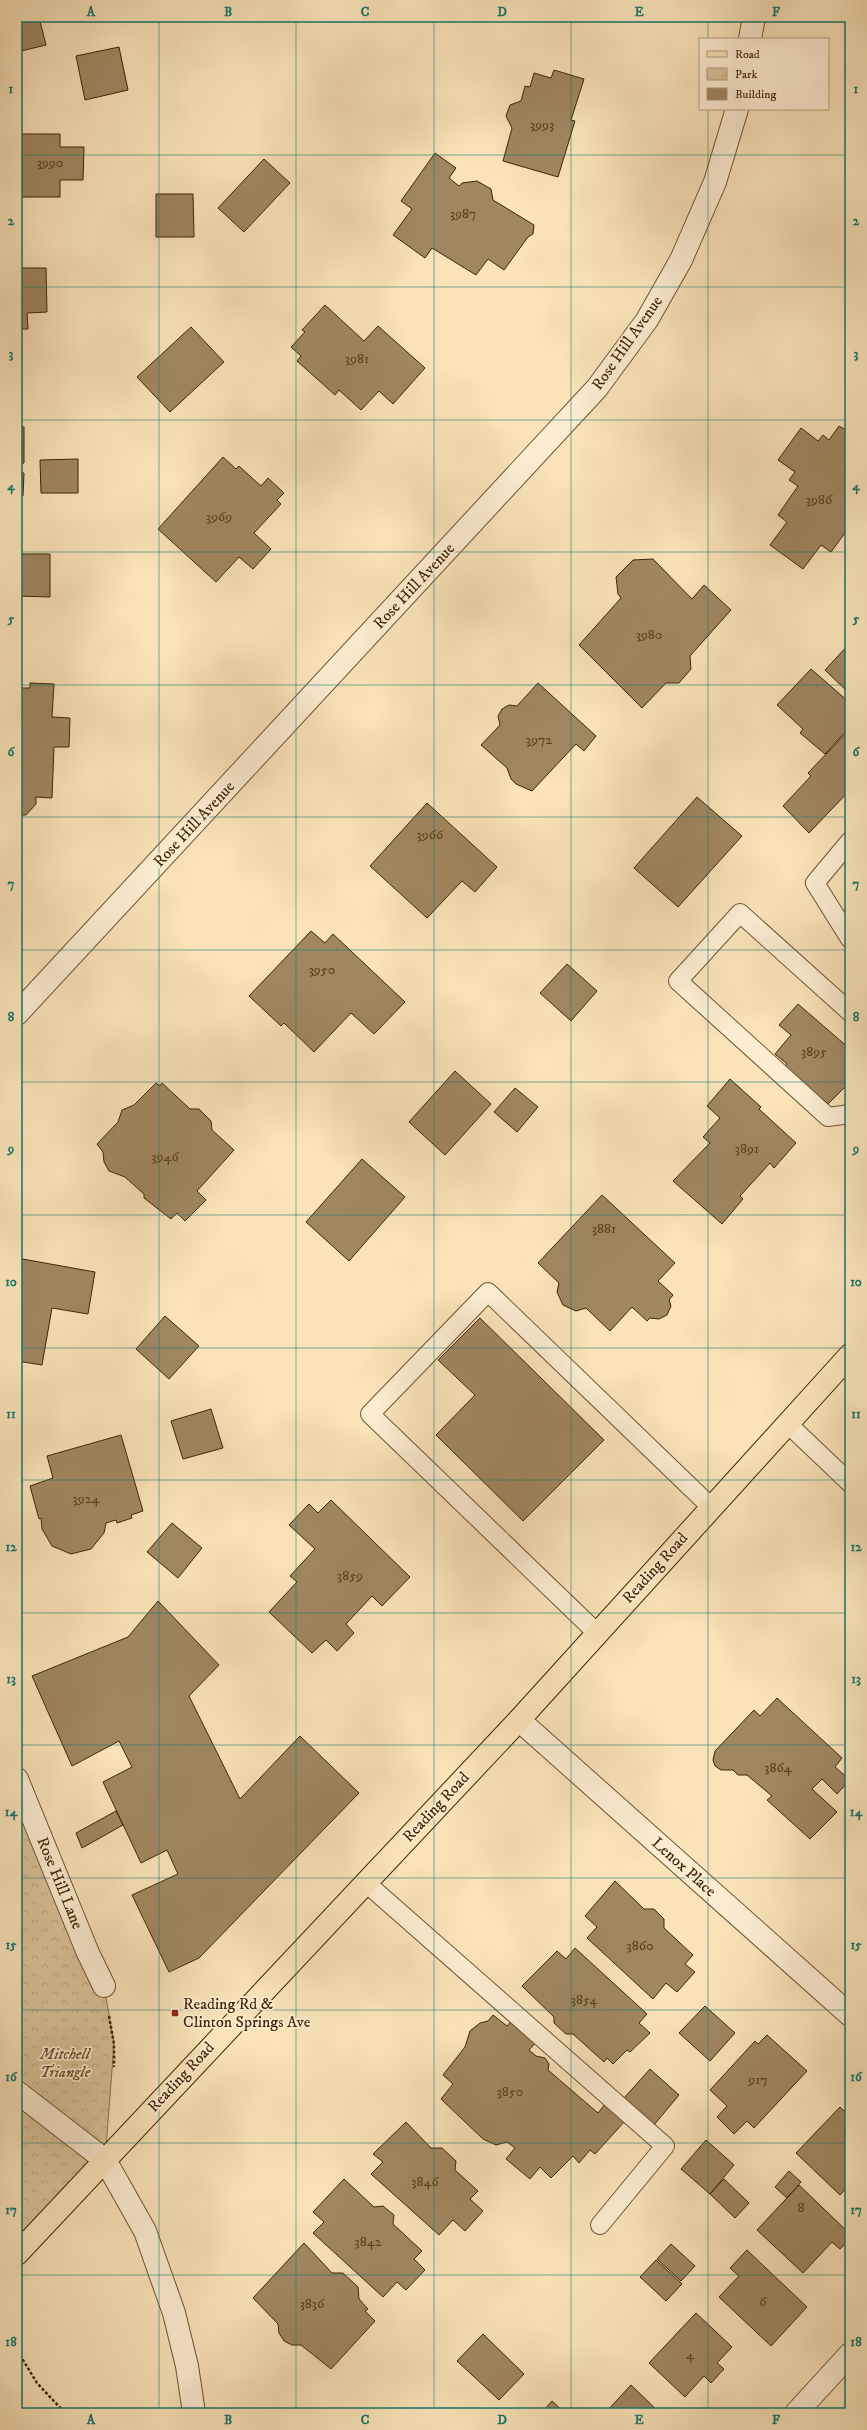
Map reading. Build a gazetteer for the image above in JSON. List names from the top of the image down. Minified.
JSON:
{"streets":{"main road":["Reading Road"],"street":["Rose Hill Avenue","Lenox Place","Rose Hill Lane"]},"crossings":[["Reading Road","Lenox Place"]],"parks":["Mitchell Triangle"],"places":{"transit":["Reading Rd & Clinton Springs Ave"]},"house_numbers":["3993","3990","3987","3981","3986","3969","3980","3972","3966","3950","3895","3891","3946","3881","3924","3859","3864","3860","3854","917","3850","3846","8","3842","6","3836","4"],"legend":["Road","Park","Building"],"grid":{"columns":["A","B","C","D","E","F"],"rows":["1","2","3","4","5","6","7","8","9","10","11","12","13","14","15","16","17","18"]}}
